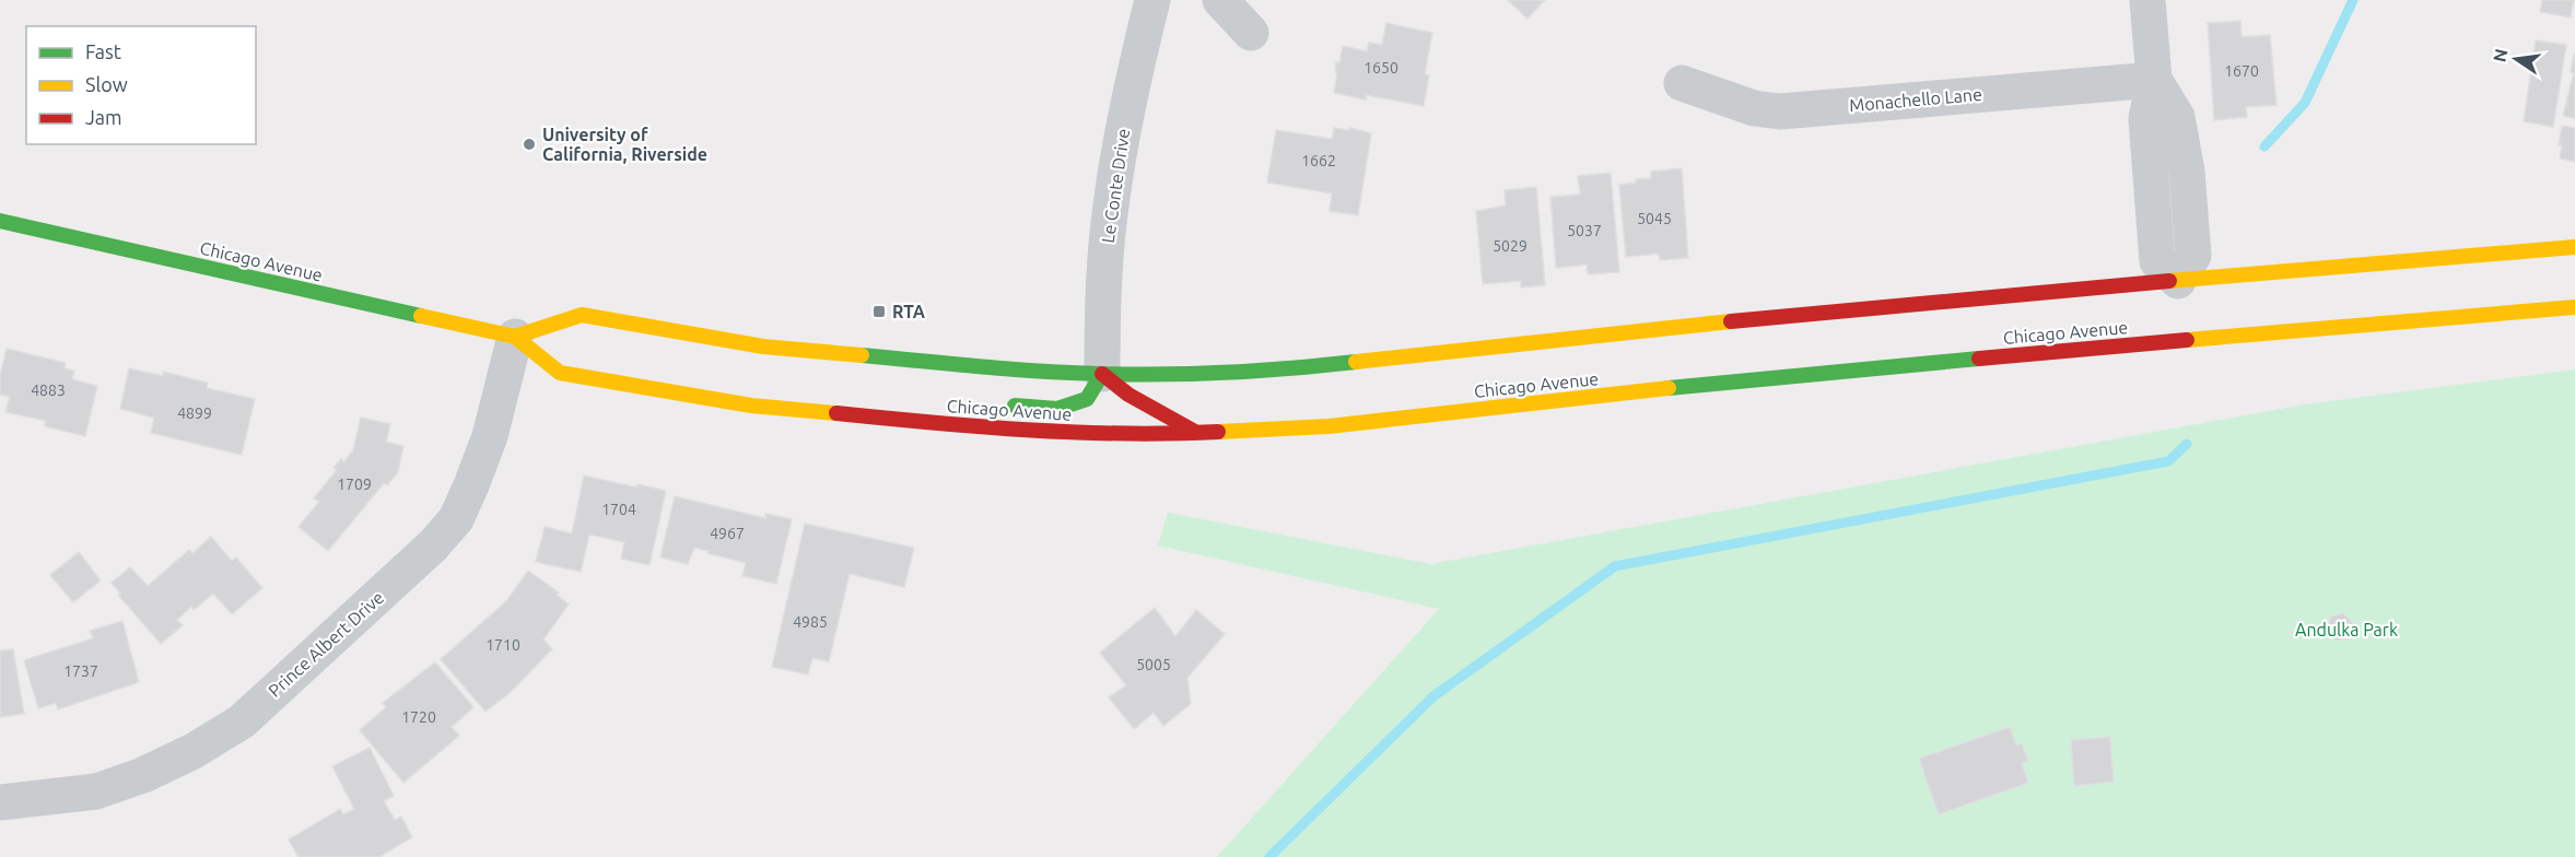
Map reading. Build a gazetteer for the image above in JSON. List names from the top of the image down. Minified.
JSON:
{"streets":{"main road":["Chicago Avenue"],"street":["Monachello Lane","Le Conte Drive","Prince Albert Drive"]},"crossings":[["Chicago Avenue","Prince Albert Drive"]],"parks":["Andulka Park"],"places":{"other":["University of California, Riverside"],"transit":["RTA"]},"house_numbers":["1650","1670","1662","5045","5037","5029","4883","4899","1709","1704","4967","4985","1710","5005","1737","1720"],"legend":["Fast","Slow","Jam"],"north":"left"}
